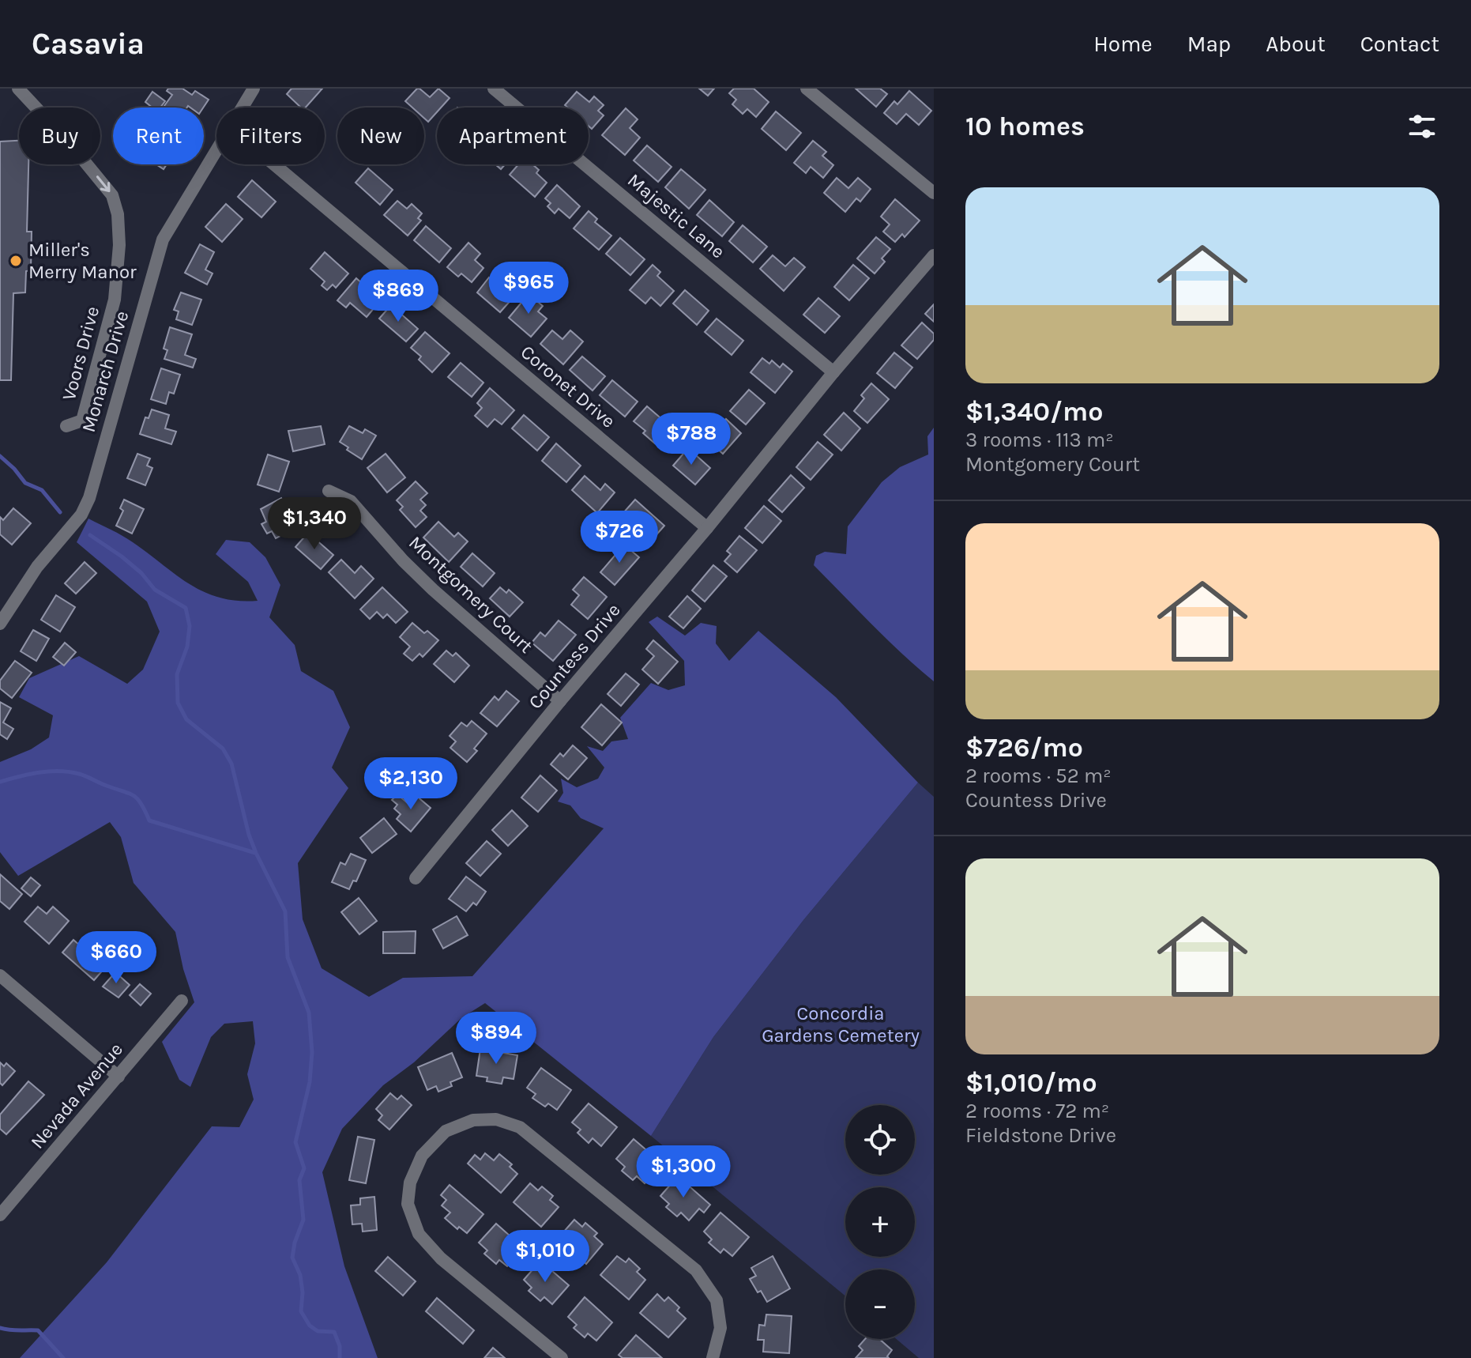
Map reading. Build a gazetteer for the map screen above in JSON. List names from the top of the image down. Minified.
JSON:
{"streets":{"street":["Majestic Lane","Voors Drive","Monarch Drive","Coronet Drive","Montgomery Court","Countess Drive","Nevada Avenue"]},"crossings":[["Majestic Lane","Countess Drive"],["Coronet Drive","Countess Drive"],["Montgomery Court","Countess Drive"]],"one_way":["Voors Drive"],"parks":["Concordia Gardens Cemetery"],"places":["Miller's Merry Manor"],"page":{"header":"Casavia","nav":["Home","Map","About","Contact"],"heading":"10 homes","chip":["Buy","Rent","Filters","New","Apartment"],"list":[{"name":"$1,340/mo","note":"3 rooms · 113 m² · Montgomery Court"},{"name":"$726/mo","note":"2 rooms · 52 m² · Countess Drive"},{"name":"$1,010/mo","note":"2 rooms · 72 m² · Fieldstone Drive"}],"price":["$965","$869","$788","$1,340","$726","$2,130","$660","$894","$1,300","$1,010"],"map_buttons":["+","−"]}}
